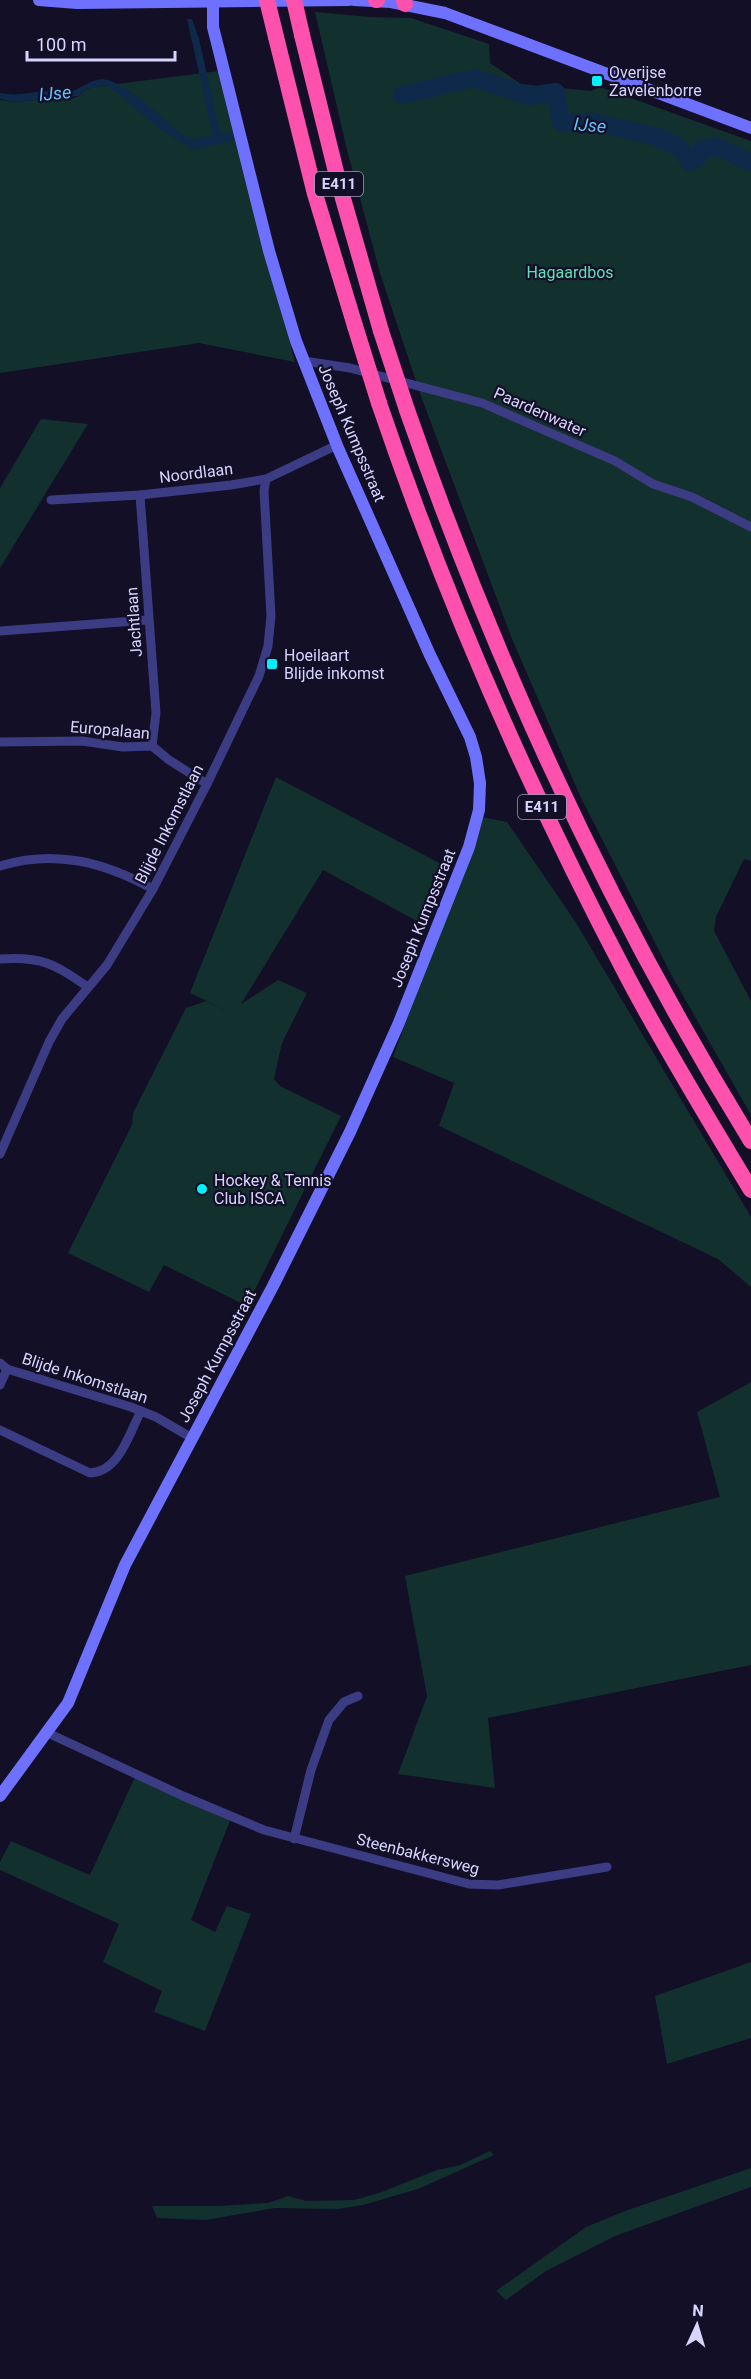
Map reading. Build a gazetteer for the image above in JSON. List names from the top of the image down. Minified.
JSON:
{"streets":{"highway":["E411"],"street":["Paardenwater","Joseph Kumpsstraat","Noordlaan","Jachtlaan","Europalaan","Blijde Inkomstlaan","Steenbakkersweg"]},"crossings":[["Paardenwater","Joseph Kumpsstraat"],["Joseph Kumpsstraat","Noordlaan"],["Joseph Kumpsstraat","Blijde Inkomstlaan"],["Joseph Kumpsstraat","Steenbakkersweg"],["Noordlaan","Jachtlaan"],["Noordlaan","Blijde Inkomstlaan"],["Jachtlaan","Europalaan"],["Europalaan","Blijde Inkomstlaan"]],"water":["IJse"],"parks":["Hagaardbos"],"places":{"transit":["Overijse Zavelenborre","Hoeilaart Blijde inkomst"],"other":["Hockey & Tennis Club ISCA"]},"scale_bar":"100 m","north":"top"}
